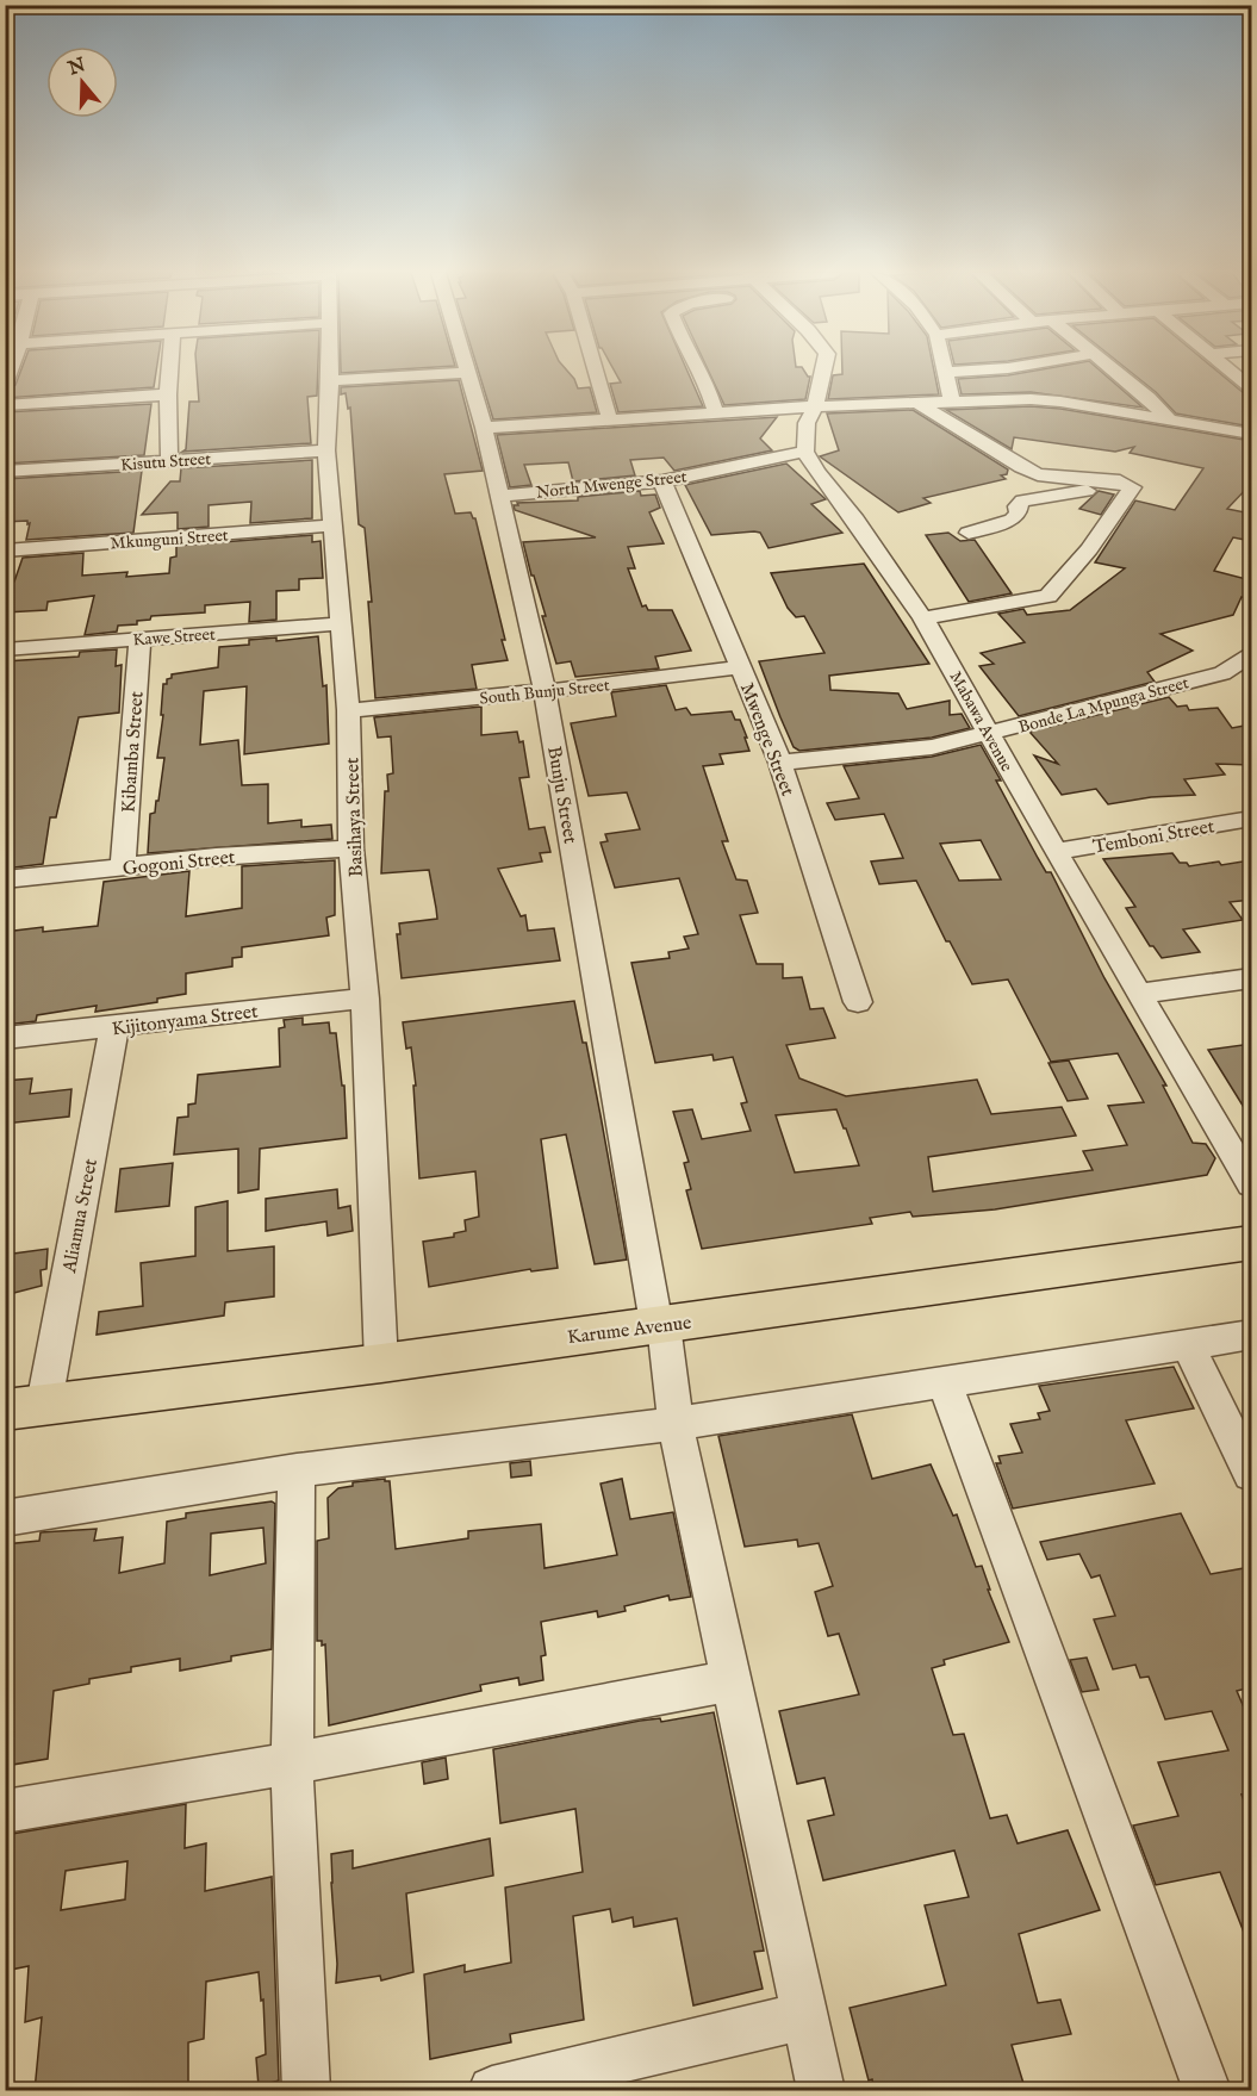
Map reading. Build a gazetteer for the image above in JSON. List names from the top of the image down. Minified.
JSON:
{"streets":{"main road":["Karume Avenue"],"street":["Kisutu Street","North Mwenge Street","Mkunguni Street","Kawe Street","South Bunju Street","Bonde La Mpunga Street","Mabawa Avenue","Mwenge Street","Kibamba Street","Bunju Street","Basihaya Street","Temboni Street","Gogoni Street","Kijitonyama Street","Aliamua Street"]},"crossings":[["Kisutu Street","Basihaya Street"],["North Mwenge Street","Mabawa Avenue"],["North Mwenge Street","Mwenge Street"],["North Mwenge Street","Bunju Street"],["Mkunguni Street","Basihaya Street"],["Kawe Street","Kibamba Street"],["Kawe Street","Basihaya Street"],["South Bunju Street","Mwenge Street"],["South Bunju Street","Bunju Street"],["South Bunju Street","Basihaya Street"],["Bonde La Mpunga Street","Mabawa Avenue"],["Bonde La Mpunga Street","Mwenge Street"],["Mabawa Avenue","Temboni Street"],["Kibamba Street","Gogoni Street"],["Bunju Street","Karume Avenue"],["Basihaya Street","Gogoni Street"],["Basihaya Street","Kijitonyama Street"],["Basihaya Street","Karume Avenue"],["Kijitonyama Street","Aliamua Street"],["Aliamua Street","Karume Avenue"]],"north":"top"}
